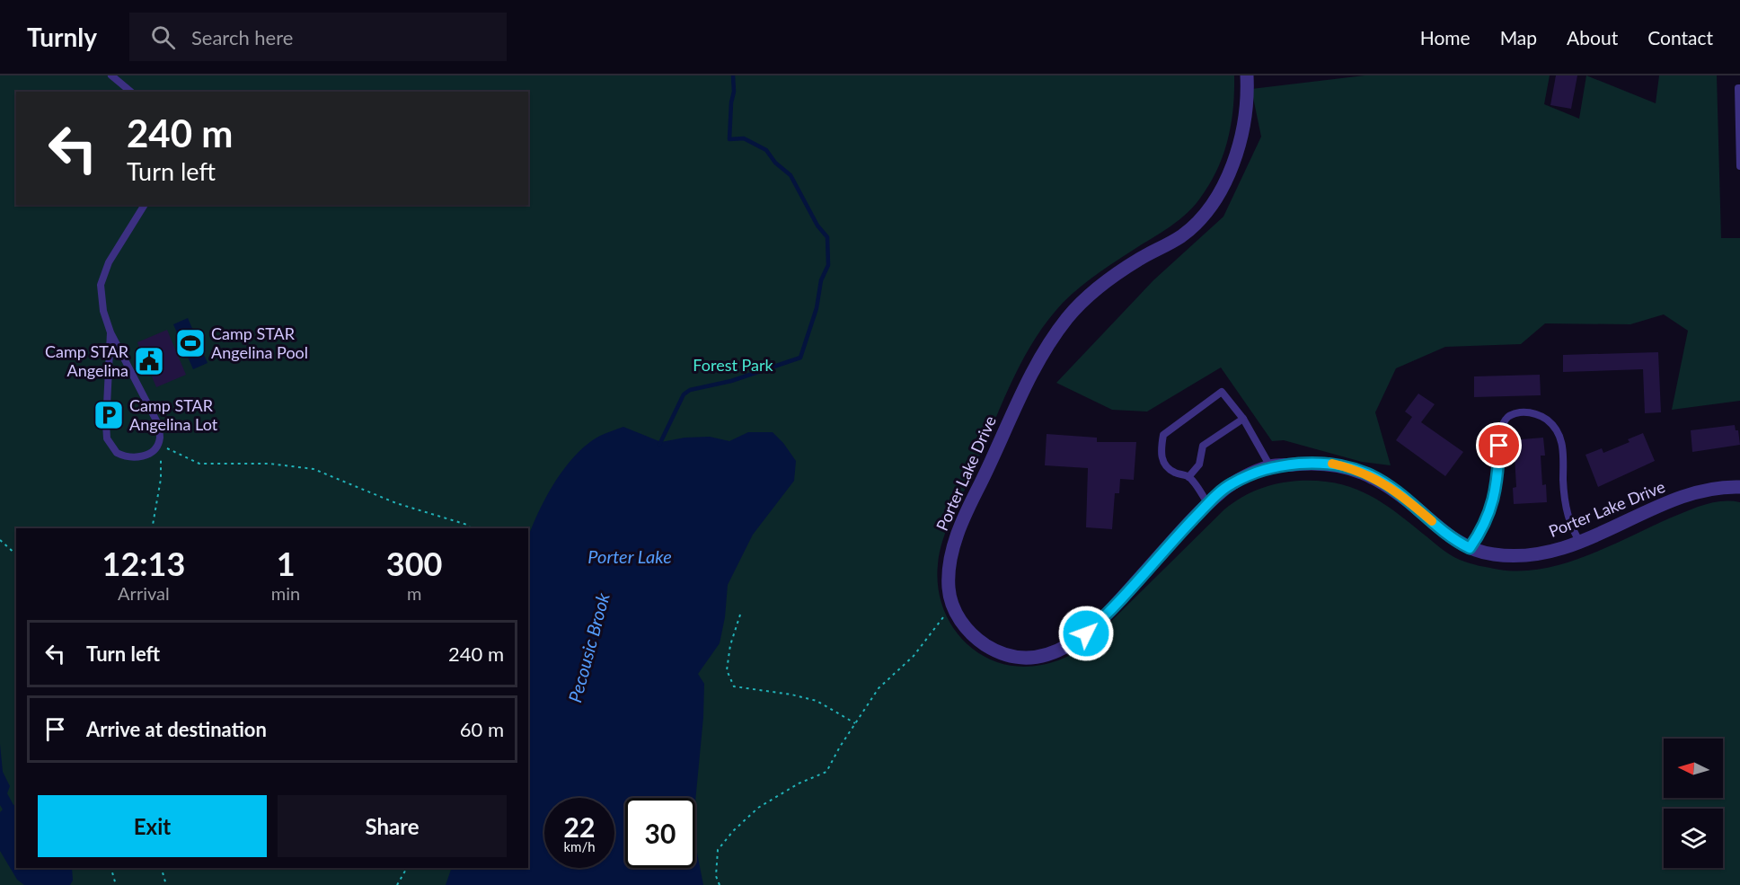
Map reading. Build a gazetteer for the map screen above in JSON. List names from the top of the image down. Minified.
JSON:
{"streets":{"street":["Porter Lake Drive"]},"water":["Porter Lake","Pecousic Brook"],"parks":["Forest Park"],"places":{"sports":["Camp STAR Angelina Pool"],"public building":["Camp STAR Angelina"],"parking":["Camp STAR Angelina Lot"]},"north":"left","page":{"header":"Turnly","search":"Search here","nav":["Home","Map","About","Contact"],"turn":["240 m","Turn left"],"eta":["12:13","Arrival","1","min","300","m"],"list":[{"name":"Turn left","value":"240 m"},{"name":"Arrive at destination","value":"60 m"}],"buttons":["Exit","Share"],"speed":"22 km/h","limit":"30"}}
